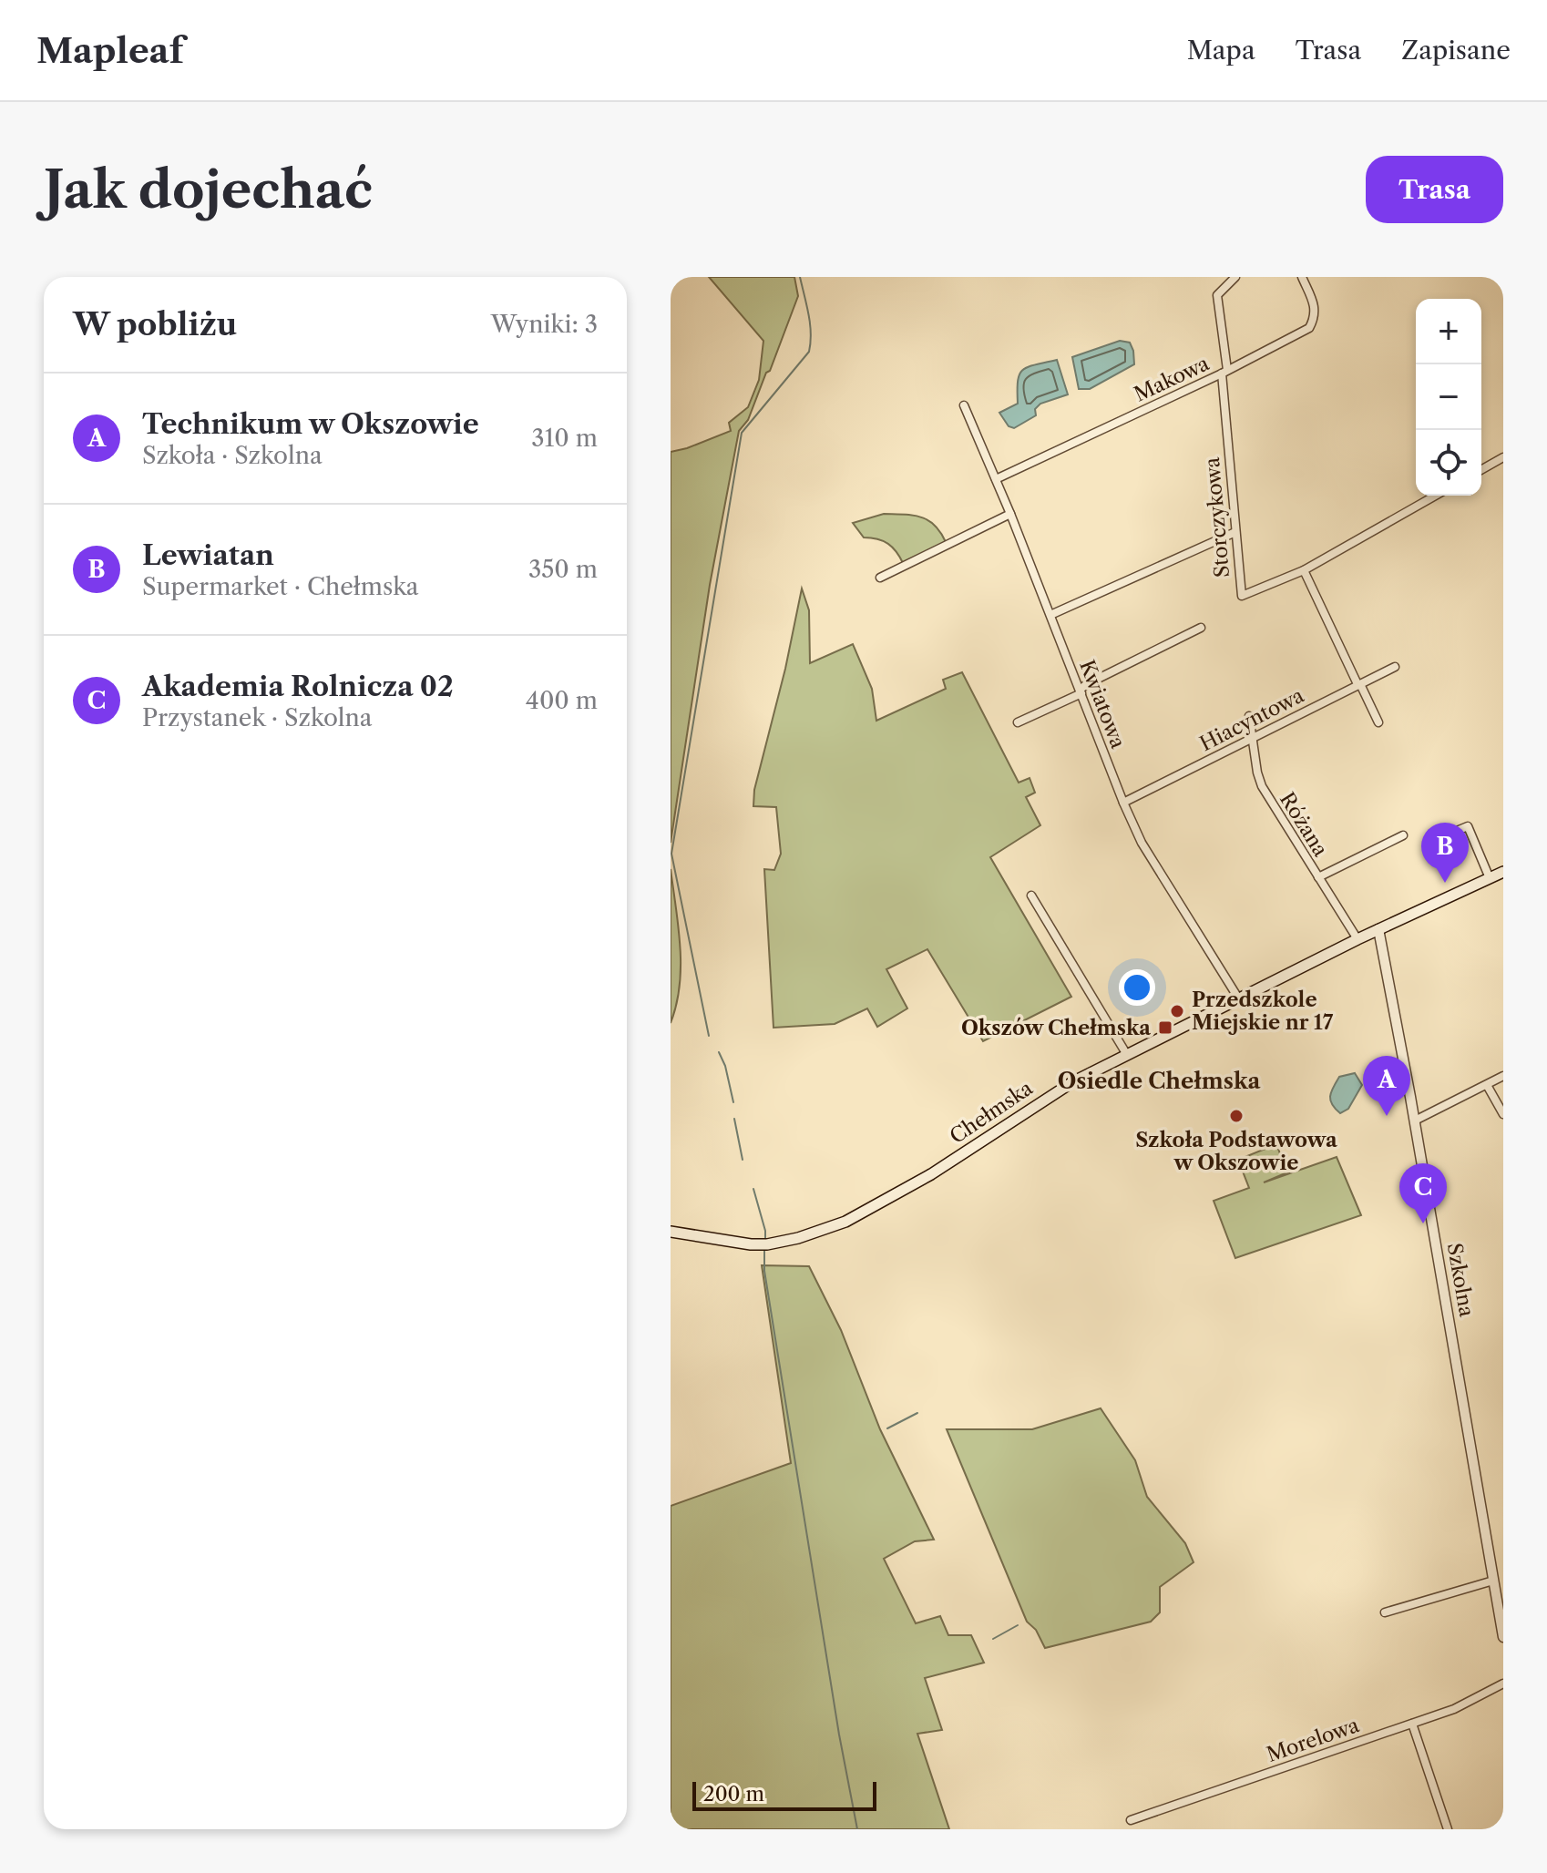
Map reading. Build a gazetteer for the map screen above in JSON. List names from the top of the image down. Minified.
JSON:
{"streets":{"main road":["Chełmska"],"street":["Makowa","Storczykowa","Kwiatowa","Hiacyntowa","Różana","Szkolna","Morelowa"]},"crossings":[["Makowa","Storczykowa"],["Makowa","Kwiatowa"],["Kwiatowa","Hiacyntowa"],["Kwiatowa","Chełmska"],["Hiacyntowa","Różana"],["Różana","Chełmska"],["Chełmska","Szkolna"]],"districts":["Osiedle Chełmska"],"places":{"other":["Przedszkole Miejskie nr 17","Szkoła Podstawowa w Okszowie"],"transit":["Okszów Chełmska"]},"scale_bar":"200 m","page":{"header":"Mapleaf","nav":["Mapa","Trasa","Zapisane"],"buttons":"Trasa","title":"Jak dojechać","heading":["W pobliżu","Wyniki: 3"],"map_buttons":["+","−"],"list":[{"mark":"A","name":"Technikum w Okszowie","note":"Szkoła · Szkolna","value":"310 m"},{"mark":"B","name":"Lewiatan","note":"Supermarket · Chełmska","value":"350 m"},{"mark":"C","name":"Akademia Rolnicza 02","note":"Przystanek · Szkolna","value":"400 m"}],"pins":["B","A","C"],"scale":"200 m"}}
